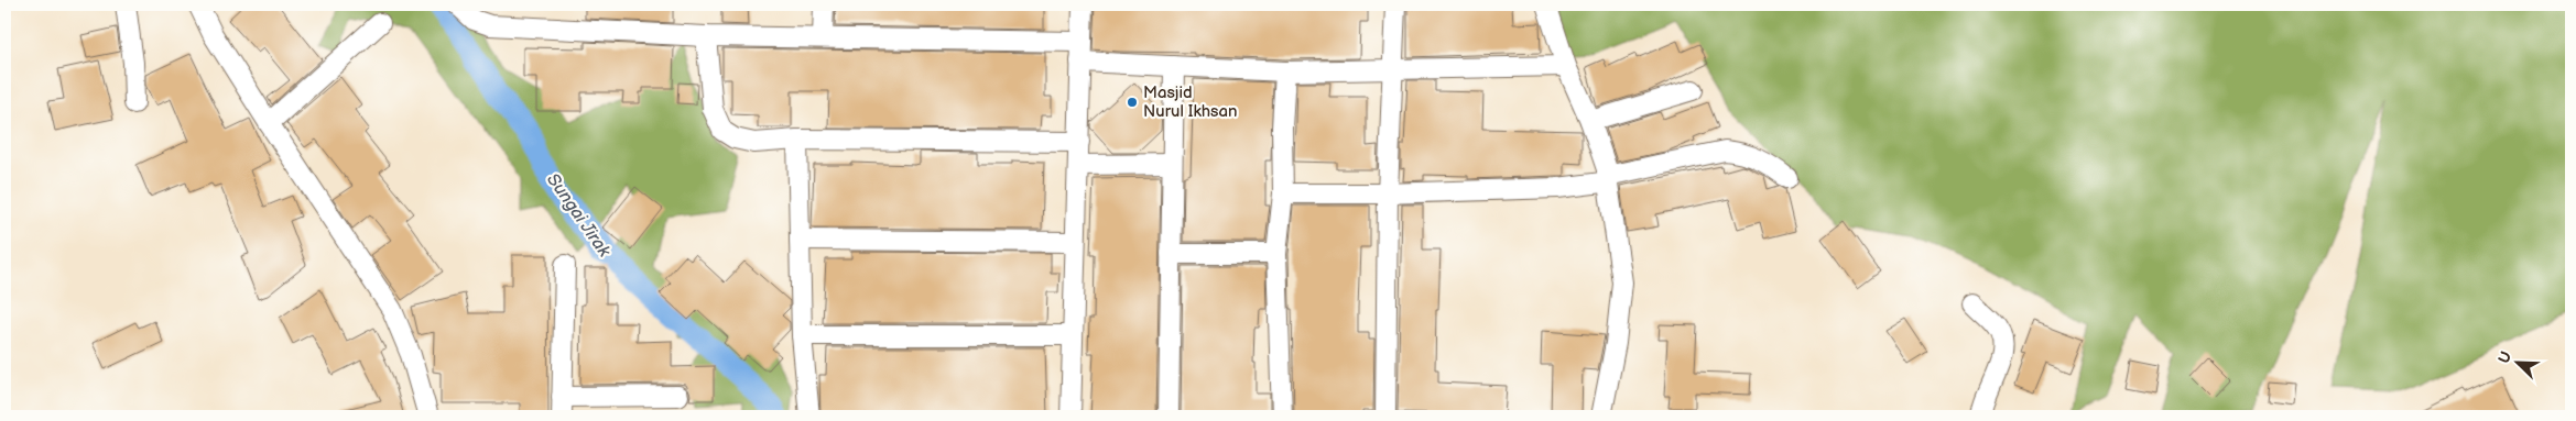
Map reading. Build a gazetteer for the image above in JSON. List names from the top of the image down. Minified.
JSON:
{"water":["Sungai Jirak"],"places":["Masjid Nurul Ikhsan"],"north":"top left"}
